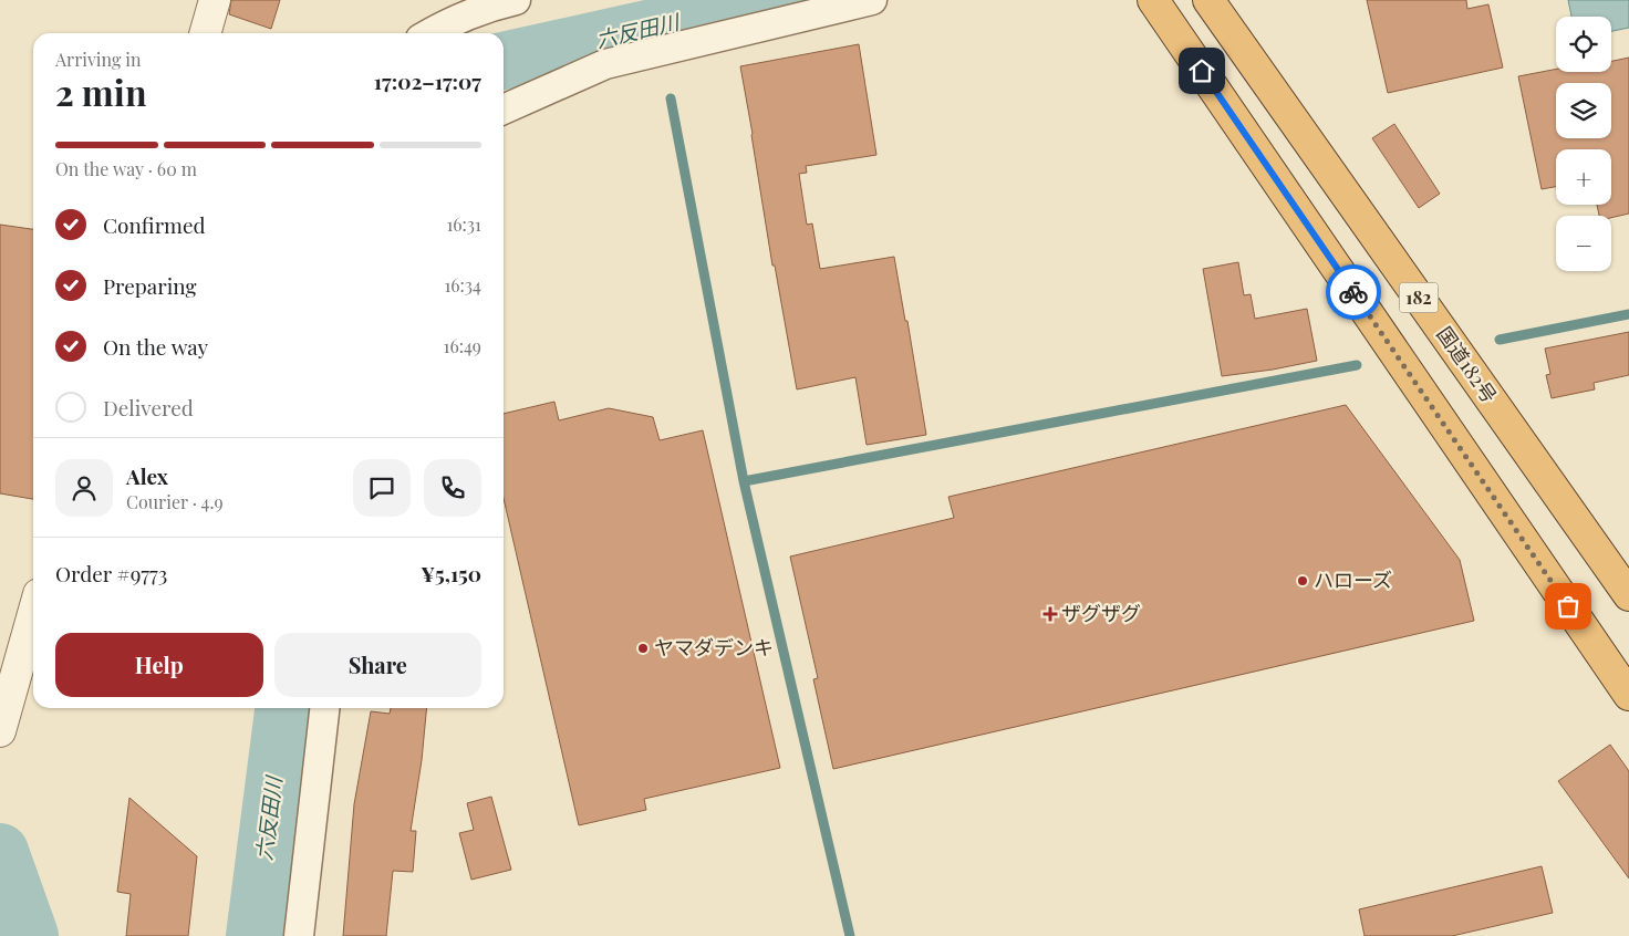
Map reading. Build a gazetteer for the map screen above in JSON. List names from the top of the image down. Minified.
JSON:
{"streets":{"highway":["182","国道182号"]},"water":["六反田川"],"places":{"other":["ハローズ","ヤマダデンキ"],"health":["ザグザグ"]},"page":{"map_buttons":["+","−"],"heading":["2 min","Arriving in","17:02–17:07"],"panel":["Alex","Courier · 4.9","Order #9773","¥5,150"],"bar":"On the way · 60 m","list":[["Confirmed","16:31"],["Preparing","16:34"],["On the way","16:49"],"Delivered"],"buttons":["Help","Share"]}}
